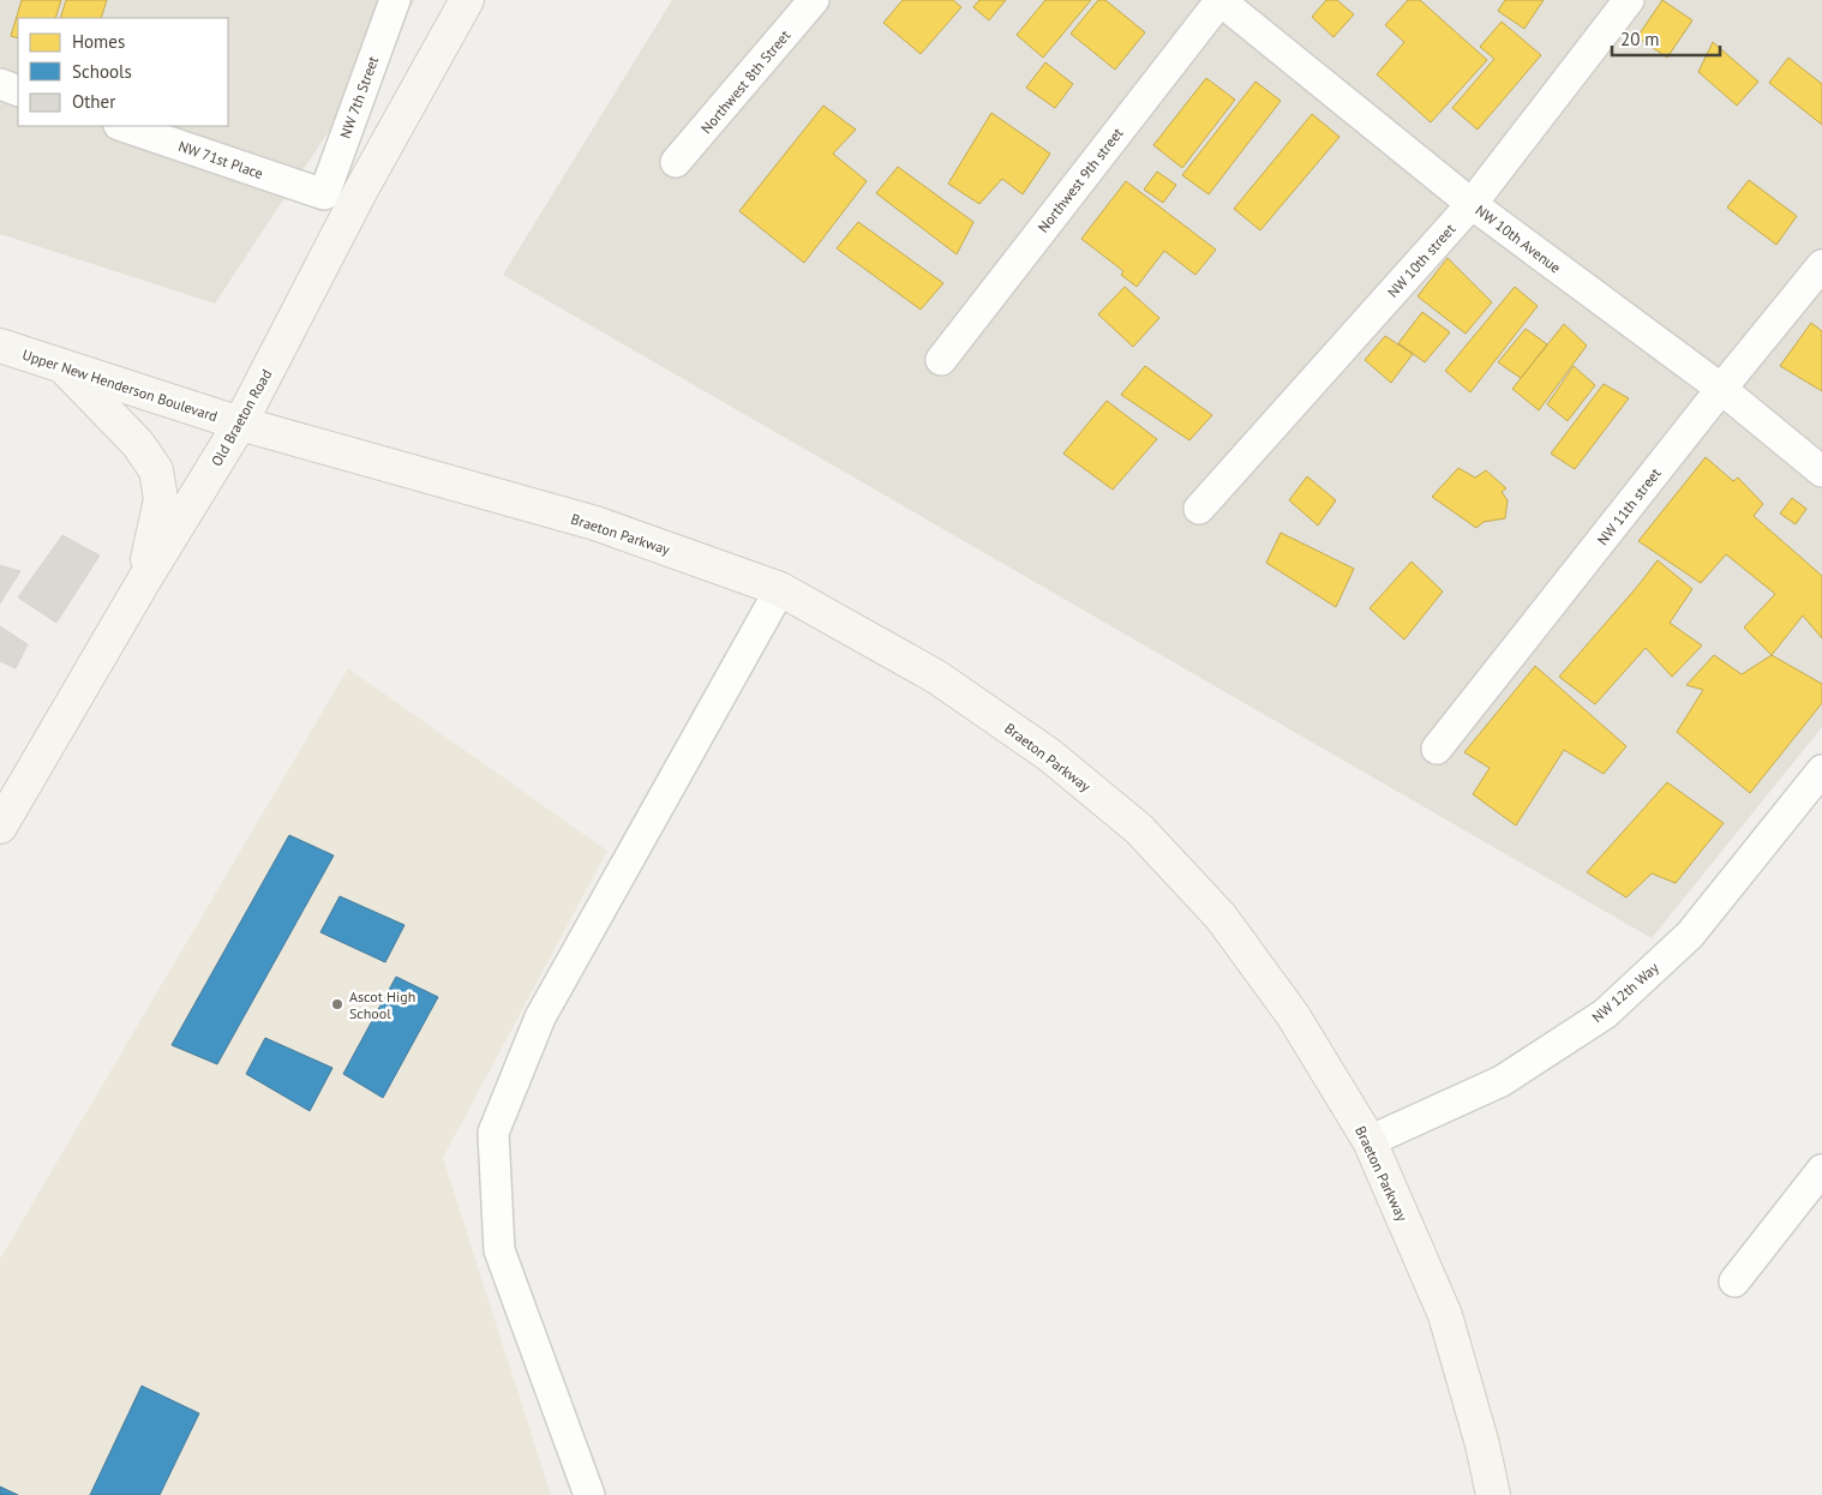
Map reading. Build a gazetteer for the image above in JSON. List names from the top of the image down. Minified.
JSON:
{"streets":{"street":["Northwest 8th Street","NW 7th Street","NW 71st Place","Northwest 9th street","NW 10th Avenue","NW 10th street","Upper New Henderson Boulevard","Old Braeton Road","NW 11th street","Braeton Parkway","NW 12th Way"]},"crossings":[["NW 7th Street","NW 71st Place"],["Northwest 9th street","NW 10th Avenue"],["NW 10th Avenue","NW 10th street"],["NW 10th Avenue","NW 11th street"],["Upper New Henderson Boulevard","Old Braeton Road"],["Upper New Henderson Boulevard","Braeton Parkway"],["Old Braeton Road","Braeton Parkway"],["Braeton Parkway","NW 12th Way"]],"places":["Ascot High School"],"legend":["Homes","Schools","Other"],"scale_bar":"20 m"}
